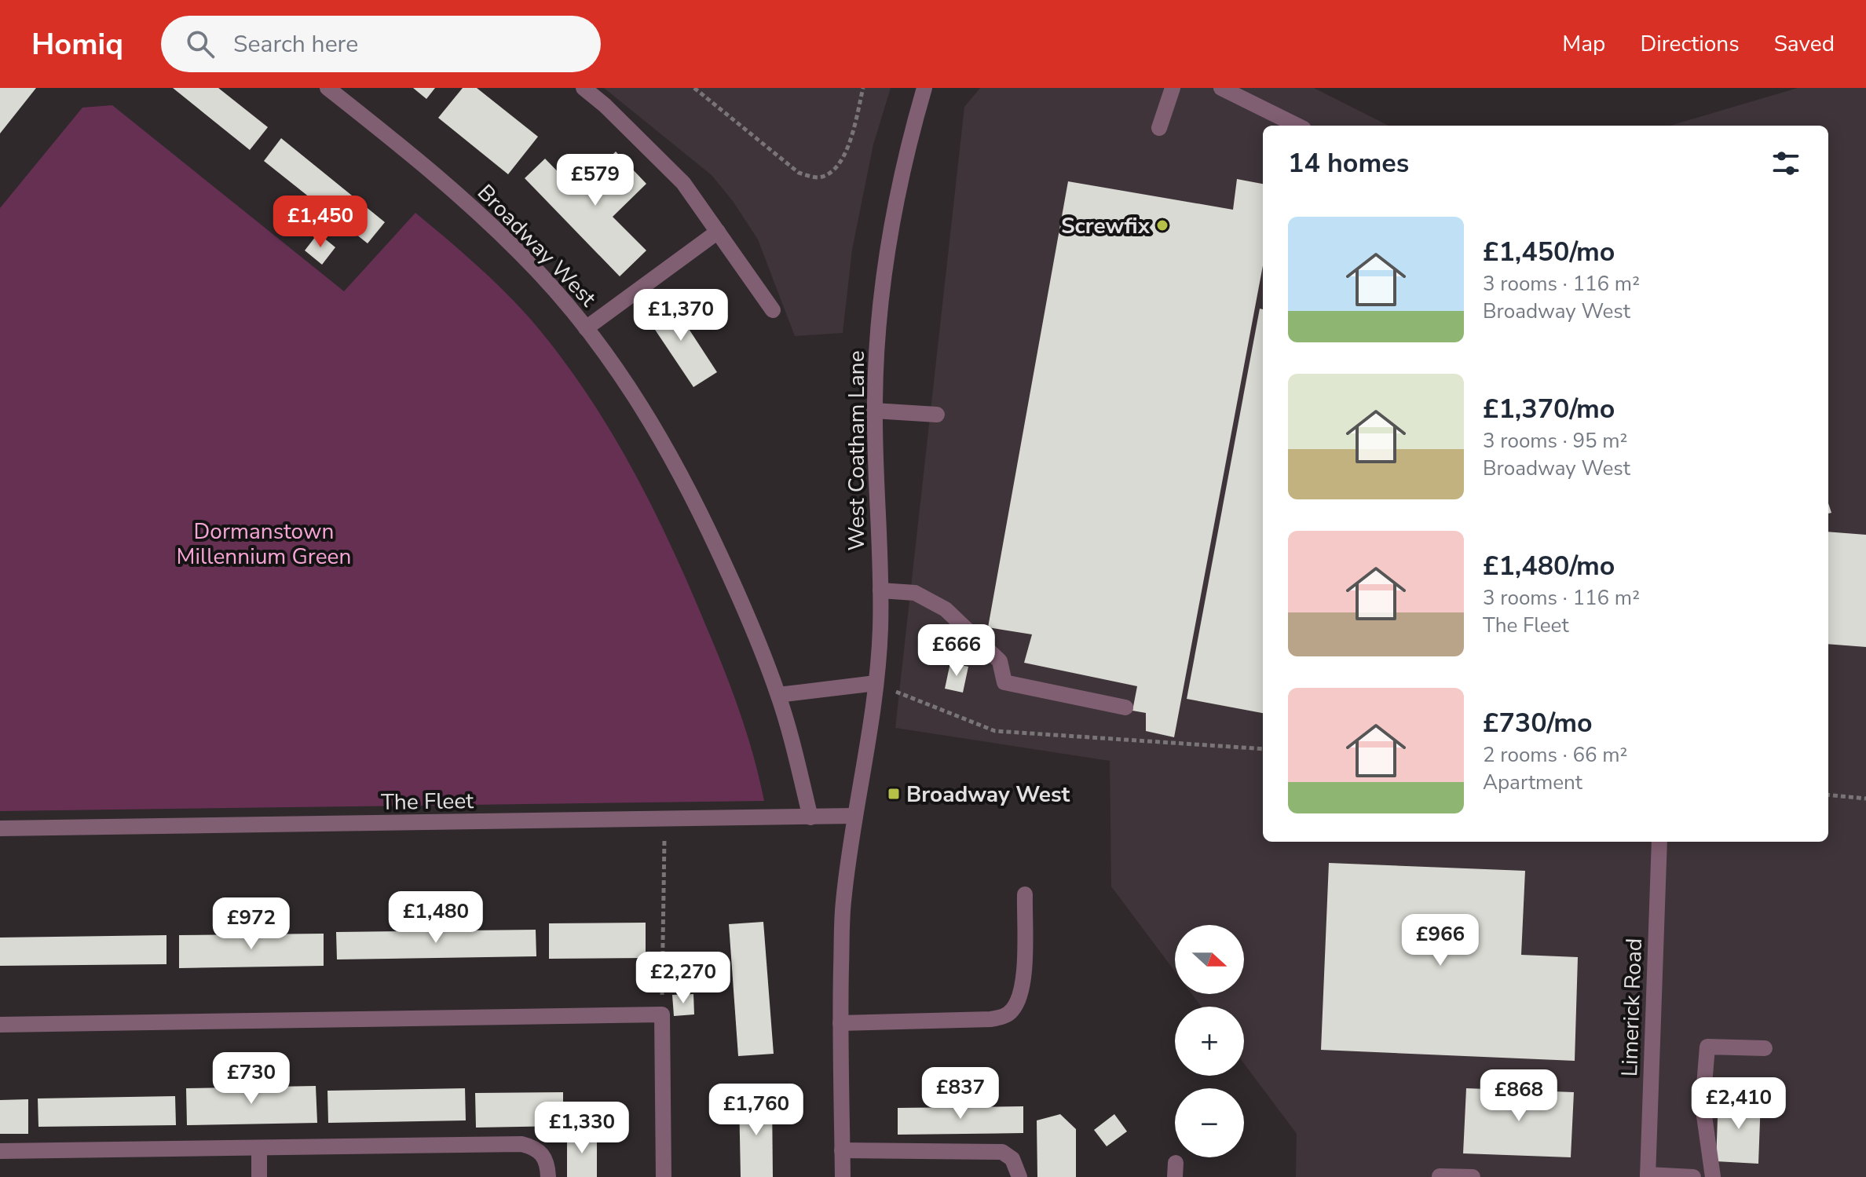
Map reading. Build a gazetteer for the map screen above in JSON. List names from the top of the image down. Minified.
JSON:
{"streets":{"street":["Broadway West","West Coatham Lane","The Fleet","Limerick Road"]},"crossings":[["Broadway West","The Fleet"],["West Coatham Lane","The Fleet"]],"parks":["Dormanstown Millennium Green"],"places":{"other":["Screwfix"],"transit":["Broadway West"]},"north":"right","page":{"header":"Homiq","search":"Search here","nav":["Map","Directions","Saved"],"heading":"14 homes","price":["£579","£1,450","£1,370","£666","£1,480","£972","£966","£2,270","£730","£837","£868","£2,410","£1,760","£1,330"],"list":[{"name":"£1,450/mo","note":"3 rooms · 116 m² · Broadway West"},{"name":"£1,370/mo","note":"3 rooms · 95 m² · Broadway West"},{"name":"£1,480/mo","note":"3 rooms · 116 m² · The Fleet"},{"name":"£730/mo","note":"2 rooms · 66 m² · Apartment"}],"map_buttons":["+","−"]}}
